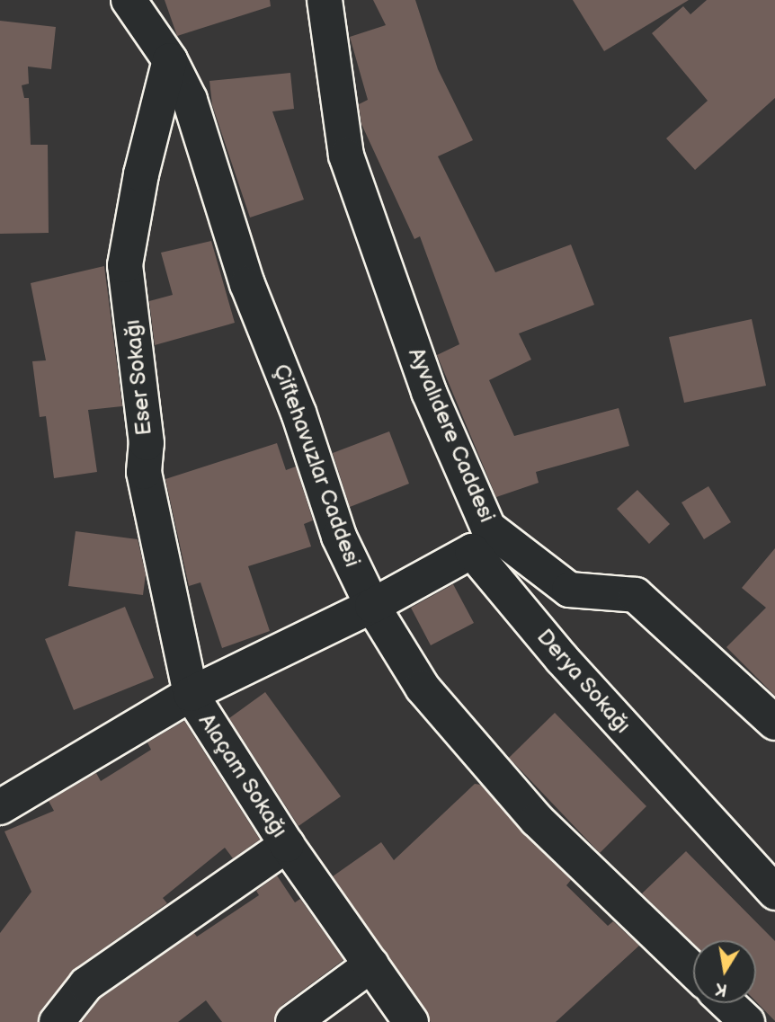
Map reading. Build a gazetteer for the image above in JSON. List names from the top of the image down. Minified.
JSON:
{"streets":{"street":["Eser Sokağı","Ayvalıdere Caddesi","Çiftehavuzlar Caddesi","Derya Sokağı","Alaçam Sokağı"]},"crossings":[["Eser Sokağı","Çiftehavuzlar Caddesi"],["Eser Sokağı","Alaçam Sokağı"],["Ayvalıdere Caddesi","Derya Sokağı"],["Çiftehavuzlar Caddesi","Alaçam Sokağı"]],"north":"bottom"}
